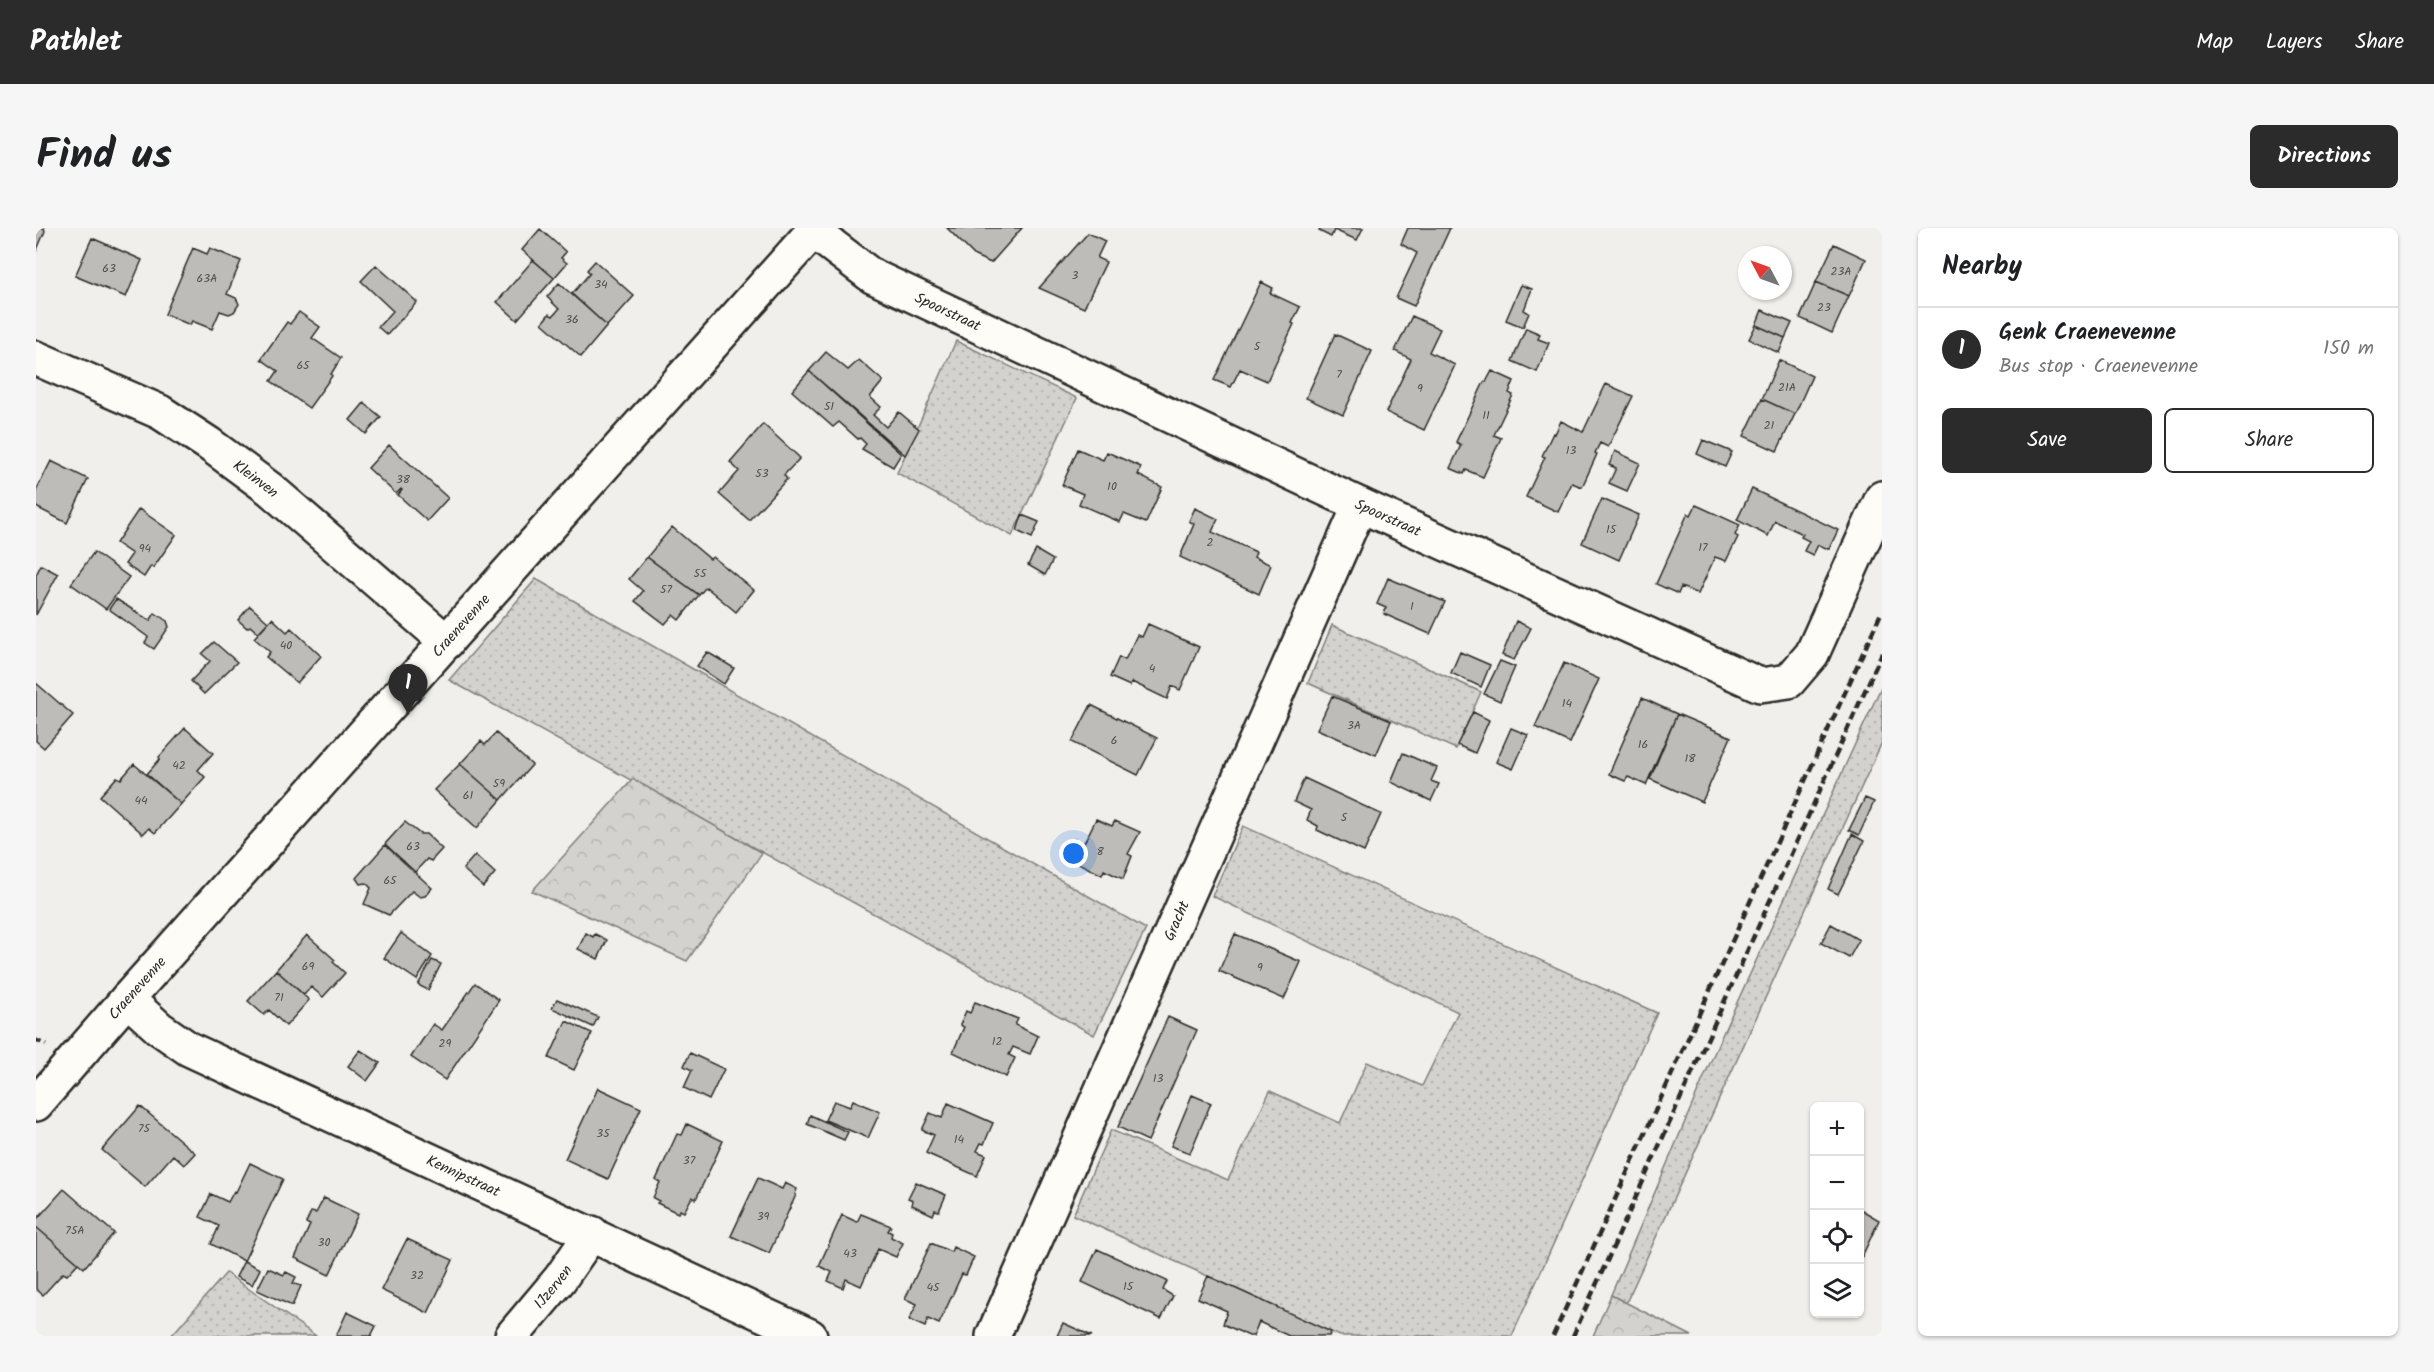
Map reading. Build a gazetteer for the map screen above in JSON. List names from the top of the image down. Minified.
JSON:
{"streets":{"street":["Spoorstraat","Kleinven","Craenevenne","Gracht","Kennipstraat","IJzerven"]},"crossings":[["Spoorstraat","Craenevenne"],["Spoorstraat","Gracht"],["Kleinven","Craenevenne"],["Craenevenne","Kennipstraat"],["Kennipstraat","IJzerven"]],"house_numbers":["63","23A","3","63A","34","23","36","5","65","7","21A","9","51","11","21","13","53","38","10","15","2","17","94","55","57","1","40","4","14","3A","6","16","18","42","59","61","44","5","63","8","65","69","9","71","12","29","13","75","35","14","37","39","75A","30","43","32","15","45"],"north":"top left","page":{"header":"Pathlet","nav":["Map","Layers","Share"],"title":"Find us","buttons":["Directions",["Save","Share"]],"heading":"Nearby","list":[{"mark":"1","name":"Genk Craenevenne","note":"Bus stop · Craenevenne","value":"150 m"}],"pins":"1","map_buttons":["+","−"]}}
